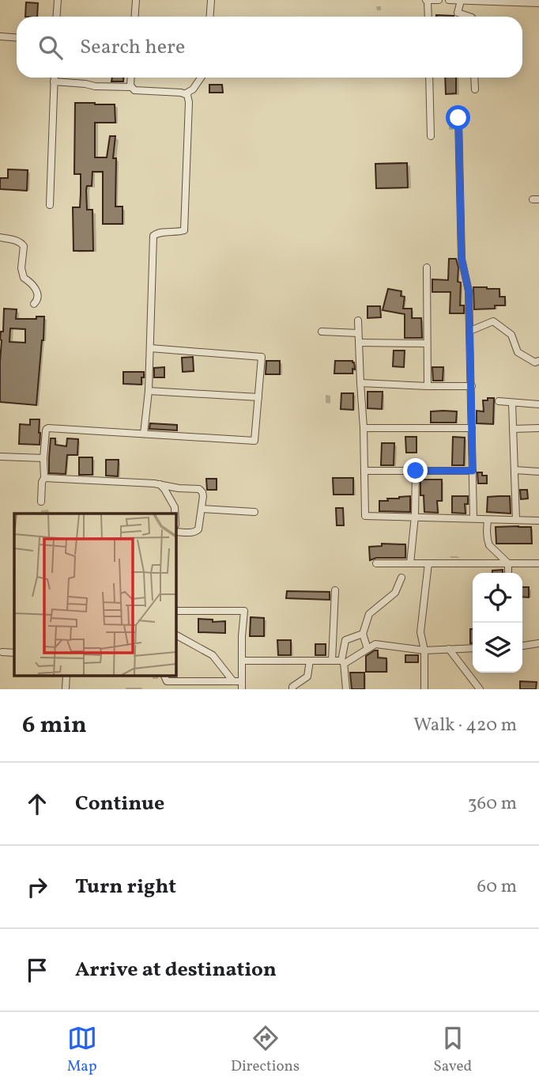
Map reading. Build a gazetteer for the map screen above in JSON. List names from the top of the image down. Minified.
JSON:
{"page":{"search":"Search here","heading":["6 min","Walk · 420 m"],"list":[["Continue","360 m"],["Turn right","60 m"],"Arrive at destination"],"nav":["Map","Directions","Saved"]}}
